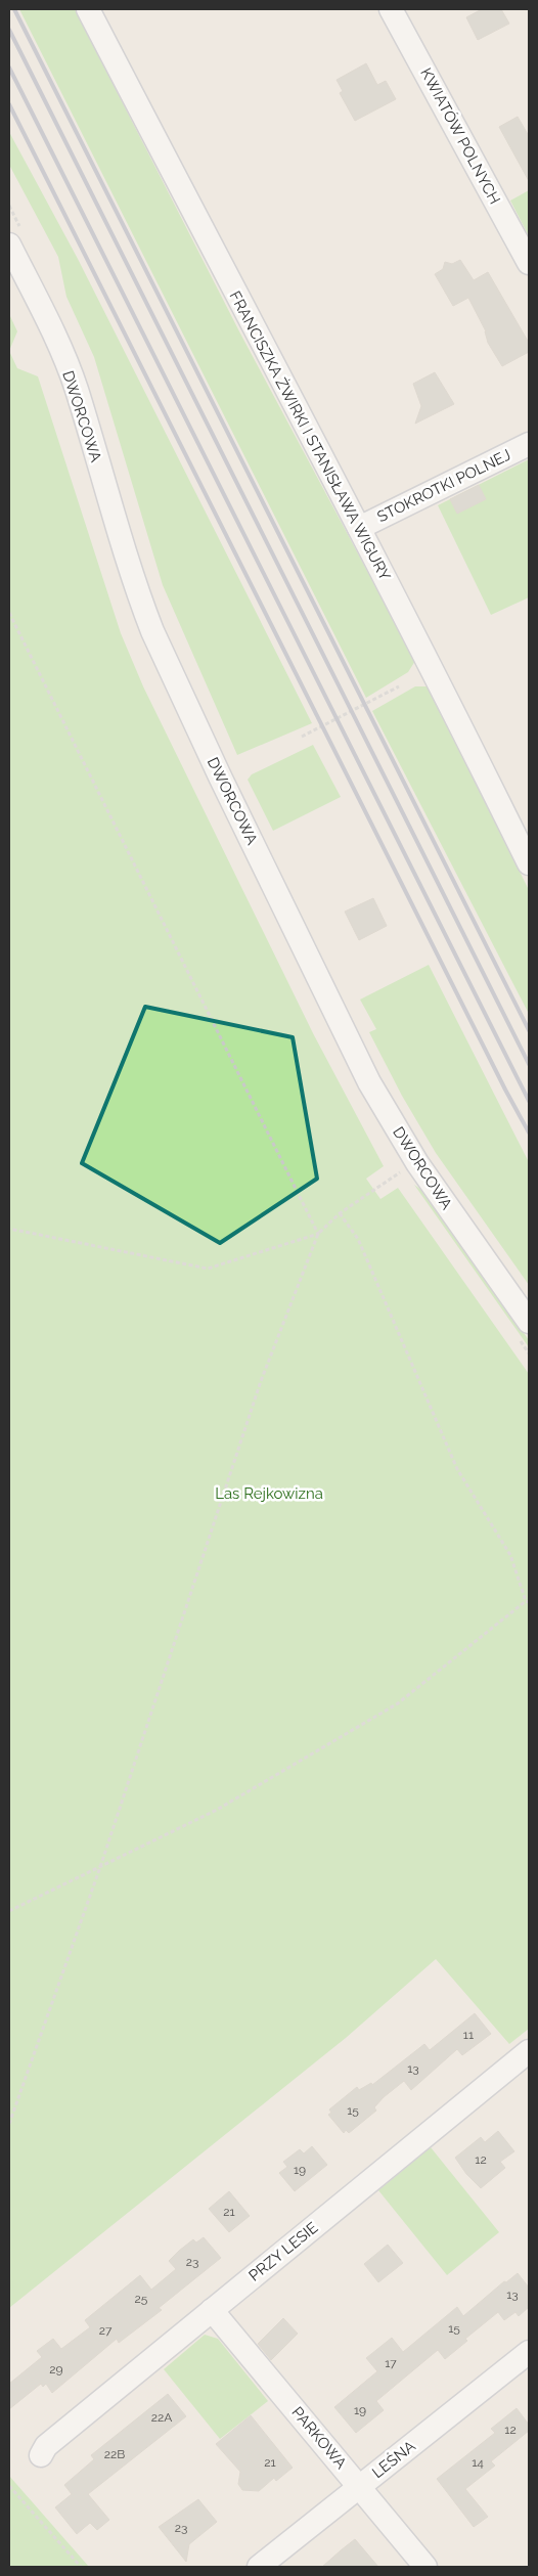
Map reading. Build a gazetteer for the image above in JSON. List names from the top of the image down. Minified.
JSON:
{"streets":{"street":["KWIATÓW POLNYCH","DWORCOWA","FRANCISZKA ŻWIRKI I STANISŁAWA WIGURY","STOKROTKI POLNEJ","PRZY LESIE","PARKOWA","LEŚNA"]},"crossings":[["FRANCISZKA ŻWIRKI I STANISŁAWA WIGURY","STOKROTKI POLNEJ"],["PRZY LESIE","PARKOWA"],["PARKOWA","LEŚNA"]],"parks":["Las Rejkowizna"],"house_numbers":["11","13","15","12","19","21","23","13","25","15","27","17","29","19","22A","12","22B","21","14","23"]}
